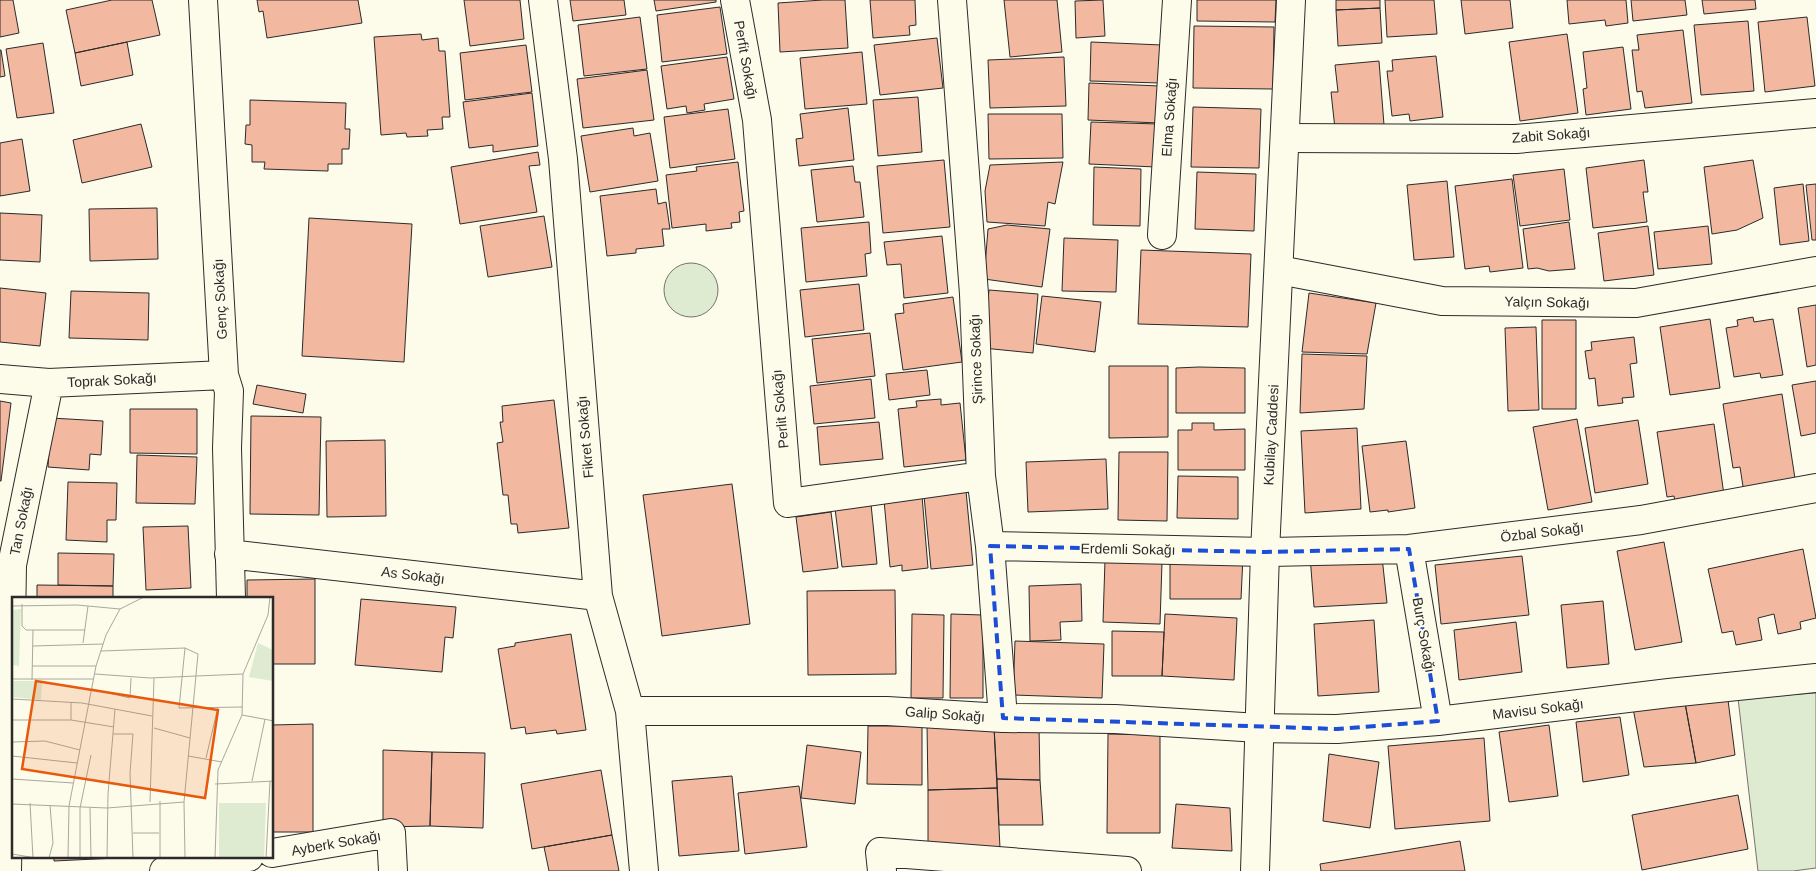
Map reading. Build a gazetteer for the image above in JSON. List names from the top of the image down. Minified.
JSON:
{"streets":{"street":["Perfit Sokağı","Elma Sokağı","Zabit Sokağı","Genç Sokağı","Yalçın Sokağı","Şirince Sokağı","Toprak Sokağı","Perlit Sokağı","Kubilay Caddesi","Fikret Sokağı","Tan Sokağı","Özbal Sokağı","Erdemli Sokağı","As Sokağı","Burç Sokağı","Mavisu Sokağı","Galip Sokağı","Ayberk Sokağı"]},"crossings":[["Perfit Sokağı","Perlit Sokağı"],["Zabit Sokağı","Kubilay Caddesi"],["Genç Sokağı","Toprak Sokağı"],["Genç Sokağı","As Sokağı"],["Yalçın Sokağı","Kubilay Caddesi"],["Şirince Sokağı","Perlit Sokağı"],["Şirince Sokağı","Erdemli Sokağı"],["Şirince Sokağı","Galip Sokağı"],["Toprak Sokağı","Tan Sokağı"],["Kubilay Caddesi","Özbal Sokağı"],["Kubilay Caddesi","Erdemli Sokağı"],["Kubilay Caddesi","Mavisu Sokağı"],["Kubilay Caddesi","Galip Sokağı"],["Fikret Sokağı","As Sokağı"],["Fikret Sokağı","Galip Sokağı"],["Özbal Sokağı","Erdemli Sokağı"],["Özbal Sokağı","Burç Sokağı"],["Burç Sokağı","Mavisu Sokağı"],["Mavisu Sokağı","Galip Sokağı"]]}
